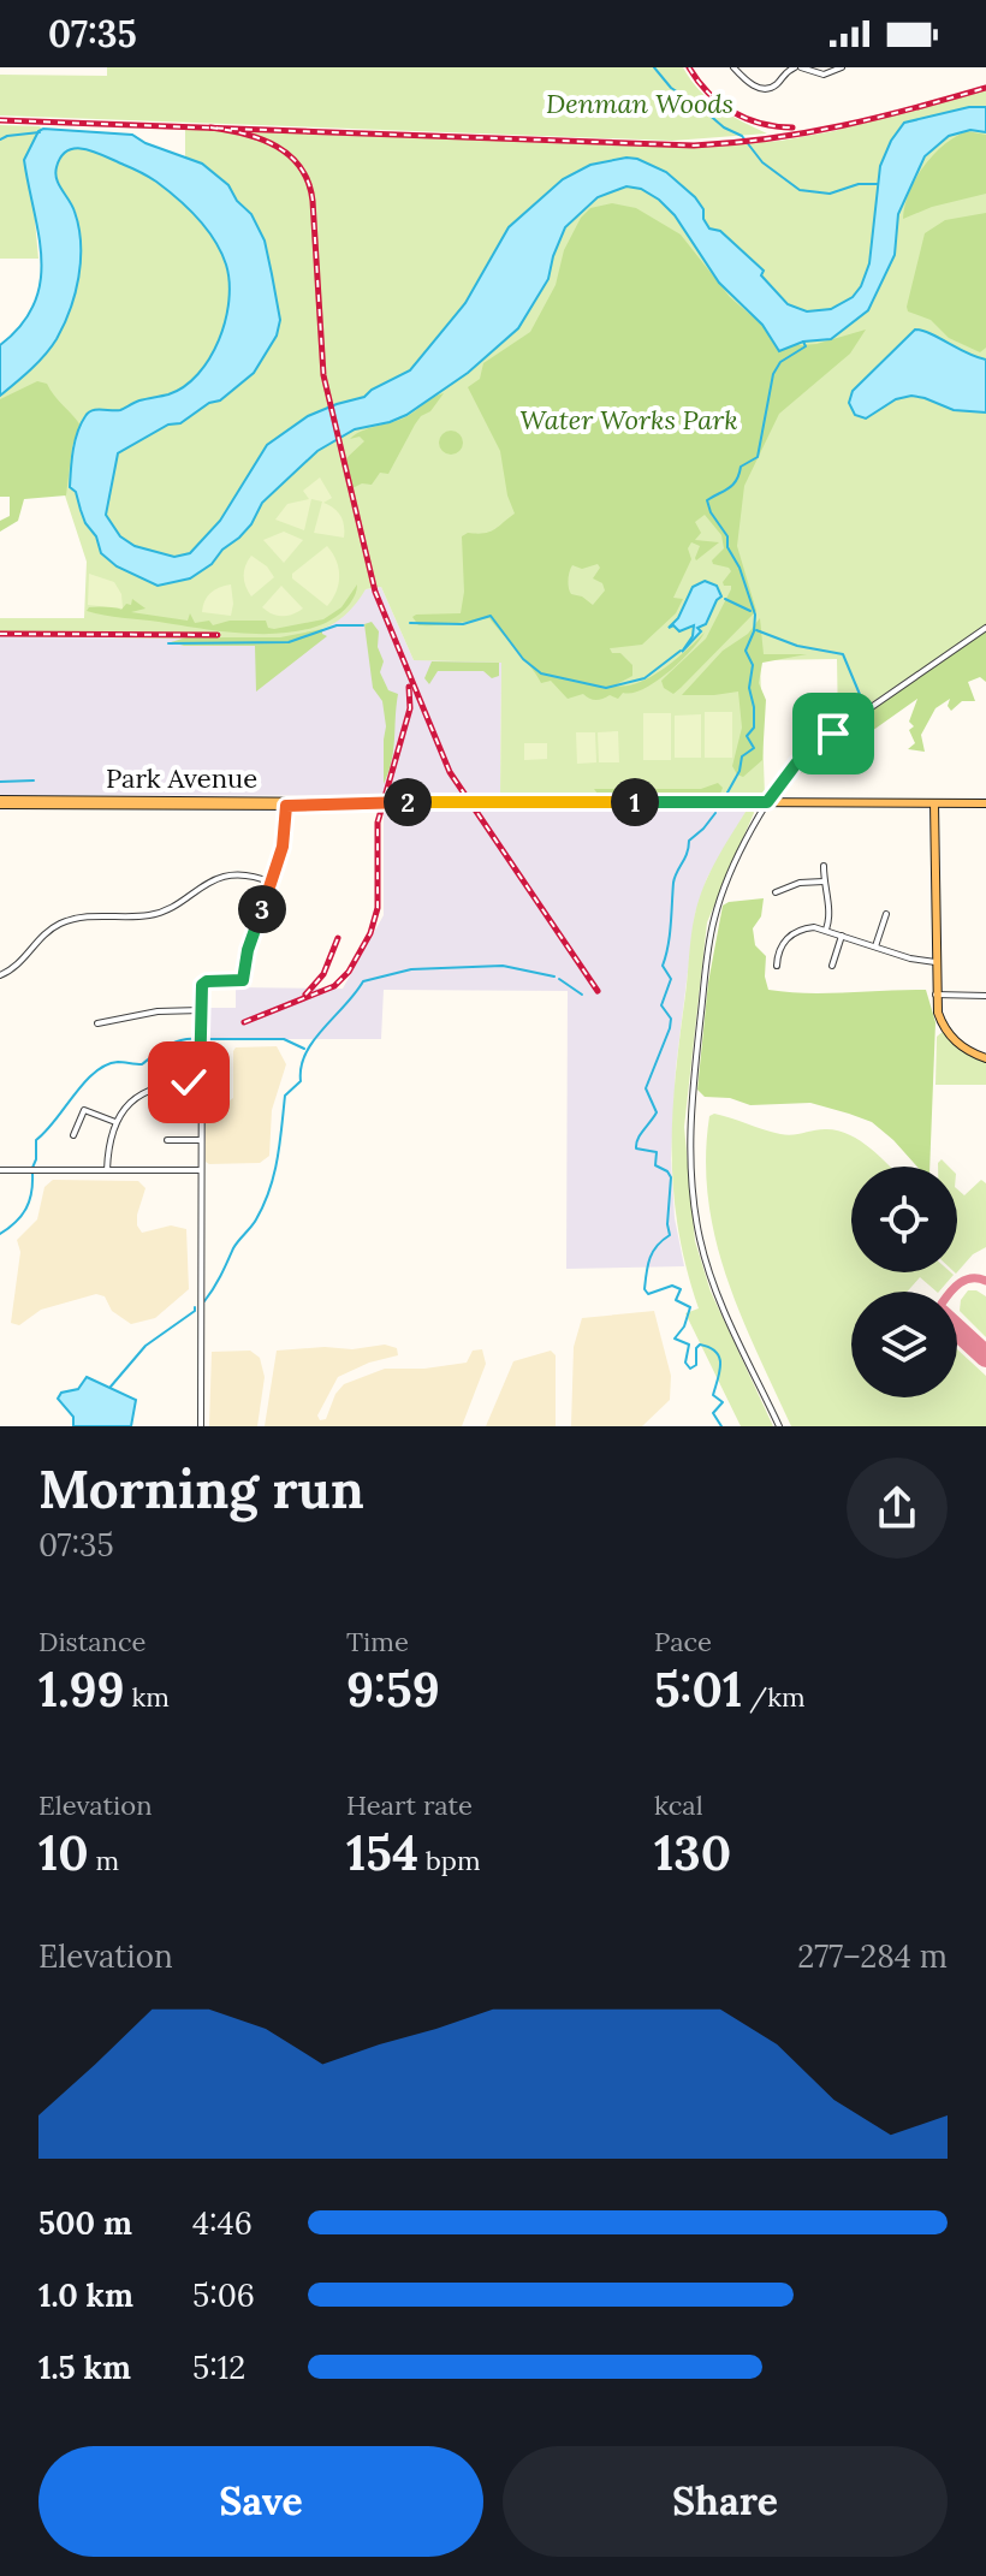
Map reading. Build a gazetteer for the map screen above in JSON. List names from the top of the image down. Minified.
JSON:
{"streets":{"main road":["Park Avenue"]},"parks":["Denman Woods","Water Works Park"],"page":{"status":"07:35","pins":["1","2","3"],"heading":["Morning run","07:35"],"stats":[["Distance","1.99 km"],["Time","9:59"],["Pace","5:01 /km"],["Elevation","10 m"],["Heart rate","154 bpm"],["kcal","130"]],"chart":["Elevation","277–284 m"],"list":[{"name":"500 m","note":"4:46"},{"name":"1.0 km","note":"5:06"},{"name":"1.5 km","note":"5:12"}],"buttons":["Save","Share"]}}
